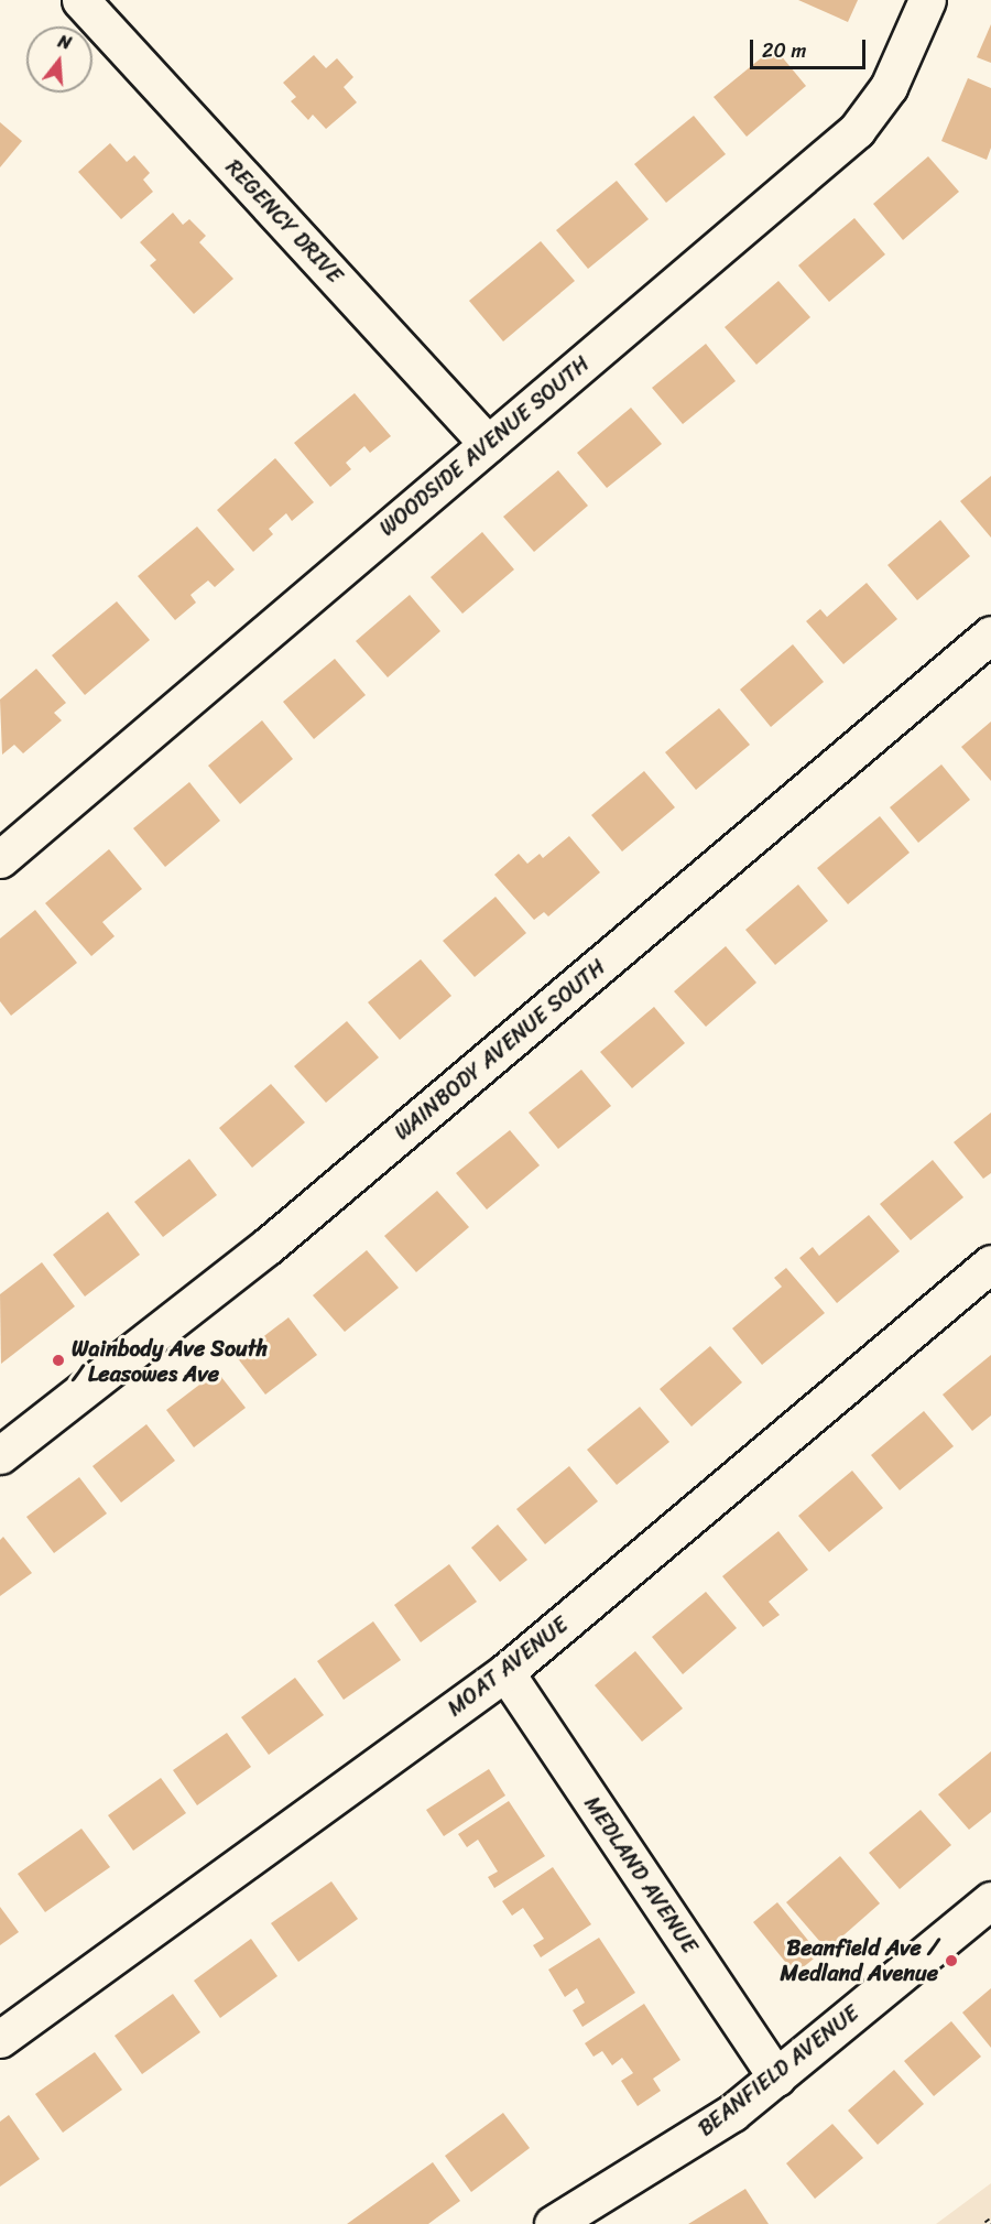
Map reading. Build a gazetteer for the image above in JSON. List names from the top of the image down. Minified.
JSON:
{"streets":{"street":["REGENCY DRIVE","WOODSIDE AVENUE SOUTH","WAINBODY AVENUE SOUTH","MOAT AVENUE","MEDLAND AVENUE","BEANFIELD AVENUE"]},"crossings":[["REGENCY DRIVE","WOODSIDE AVENUE SOUTH"],["MOAT AVENUE","MEDLAND AVENUE"],["MEDLAND AVENUE","BEANFIELD AVENUE"]],"places":["Wainbody Ave South / Leasowes Ave","Beanfield Ave / Medland Avenue"],"scale_bar":"20 m","north":"top"}
